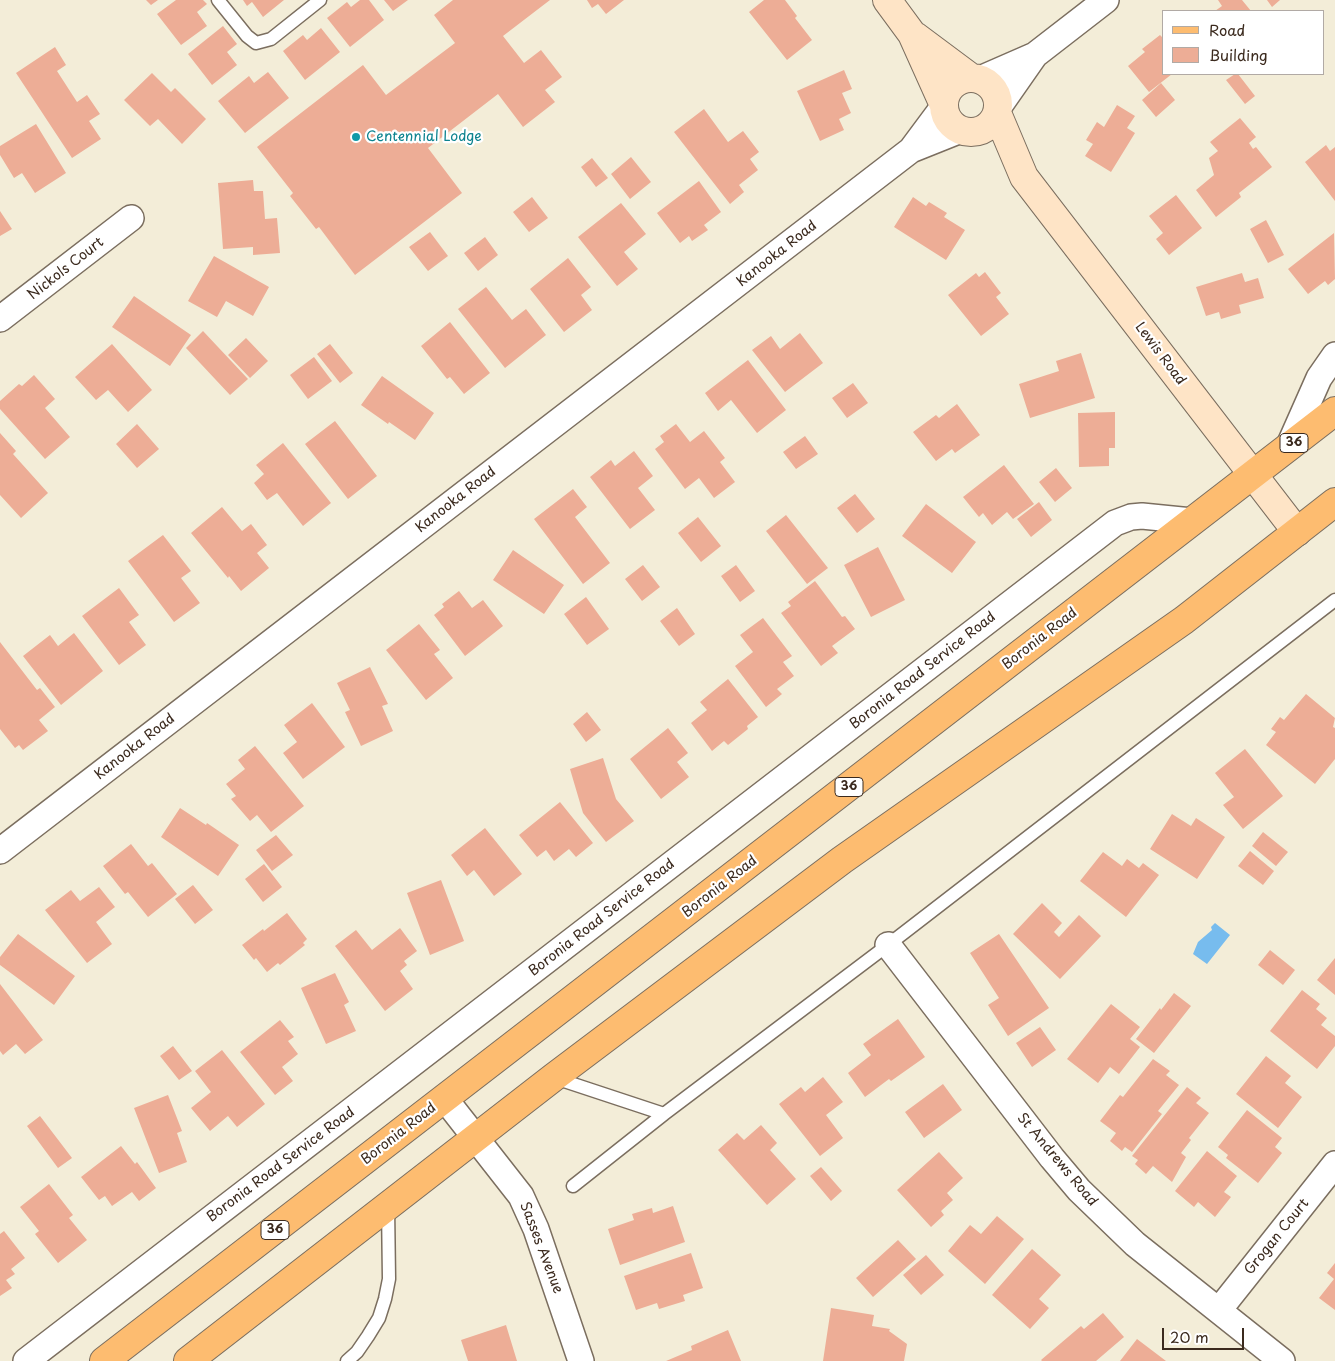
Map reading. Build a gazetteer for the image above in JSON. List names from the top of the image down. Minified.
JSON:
{"streets":{"main road":["36","Boronia Road"],"street":["Kanooka Road","Nickols Court","Lewis Road","Boronia Road Service Road","St Andrews Road","Grogan Court","Sasses Avenue"]},"crossings":[["Kanooka Road","Lewis Road"],["Lewis Road","Boronia Road"],["Boronia Road","Boronia Road Service Road"],["Boronia Road","Sasses Avenue"],["St Andrews Road","Grogan Court"]],"places":["Centennial Lodge"],"legend":["Road","Building"],"scale_bar":"20 m"}
